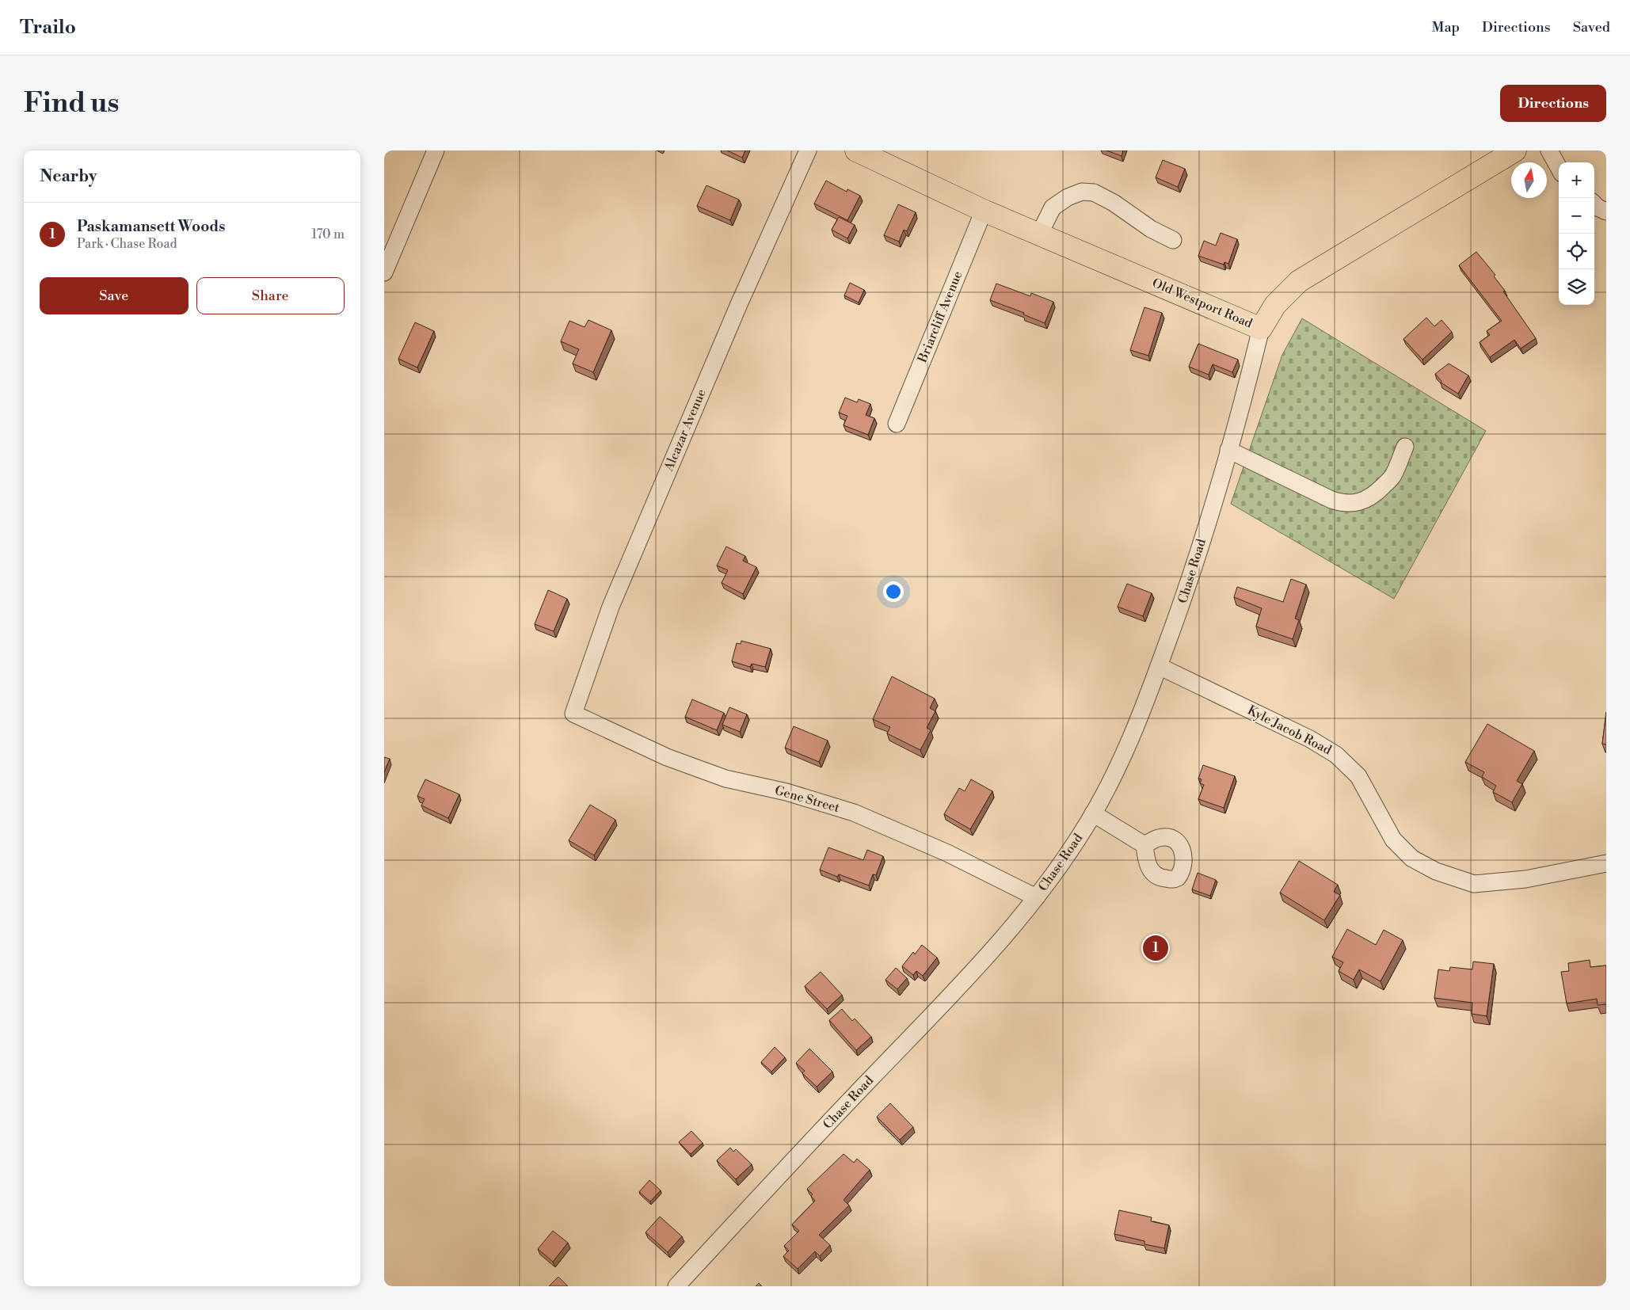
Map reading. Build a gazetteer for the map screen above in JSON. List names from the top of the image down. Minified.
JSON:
{"streets":{"main road":["Old Westport Road"],"street":["Briarcliff Avenue","Alcazar Avenue","Chase Road","Kyle Jacob Road","Gene Street"]},"crossings":[["Old Westport Road","Briarcliff Avenue"],["Old Westport Road","Chase Road"],["Alcazar Avenue","Gene Street"],["Chase Road","Kyle Jacob Road"],["Chase Road","Gene Street"]],"north":"top","page":{"header":"Trailo","nav":["Map","Directions","Saved"],"buttons":["Directions",["Save","Share"]],"title":"Find us","heading":"Nearby","map_buttons":["+","−"],"list":[{"mark":"1","name":"Paskamansett Woods","note":"Park · Chase Road","value":"170 m"}],"pins":"1"}}
